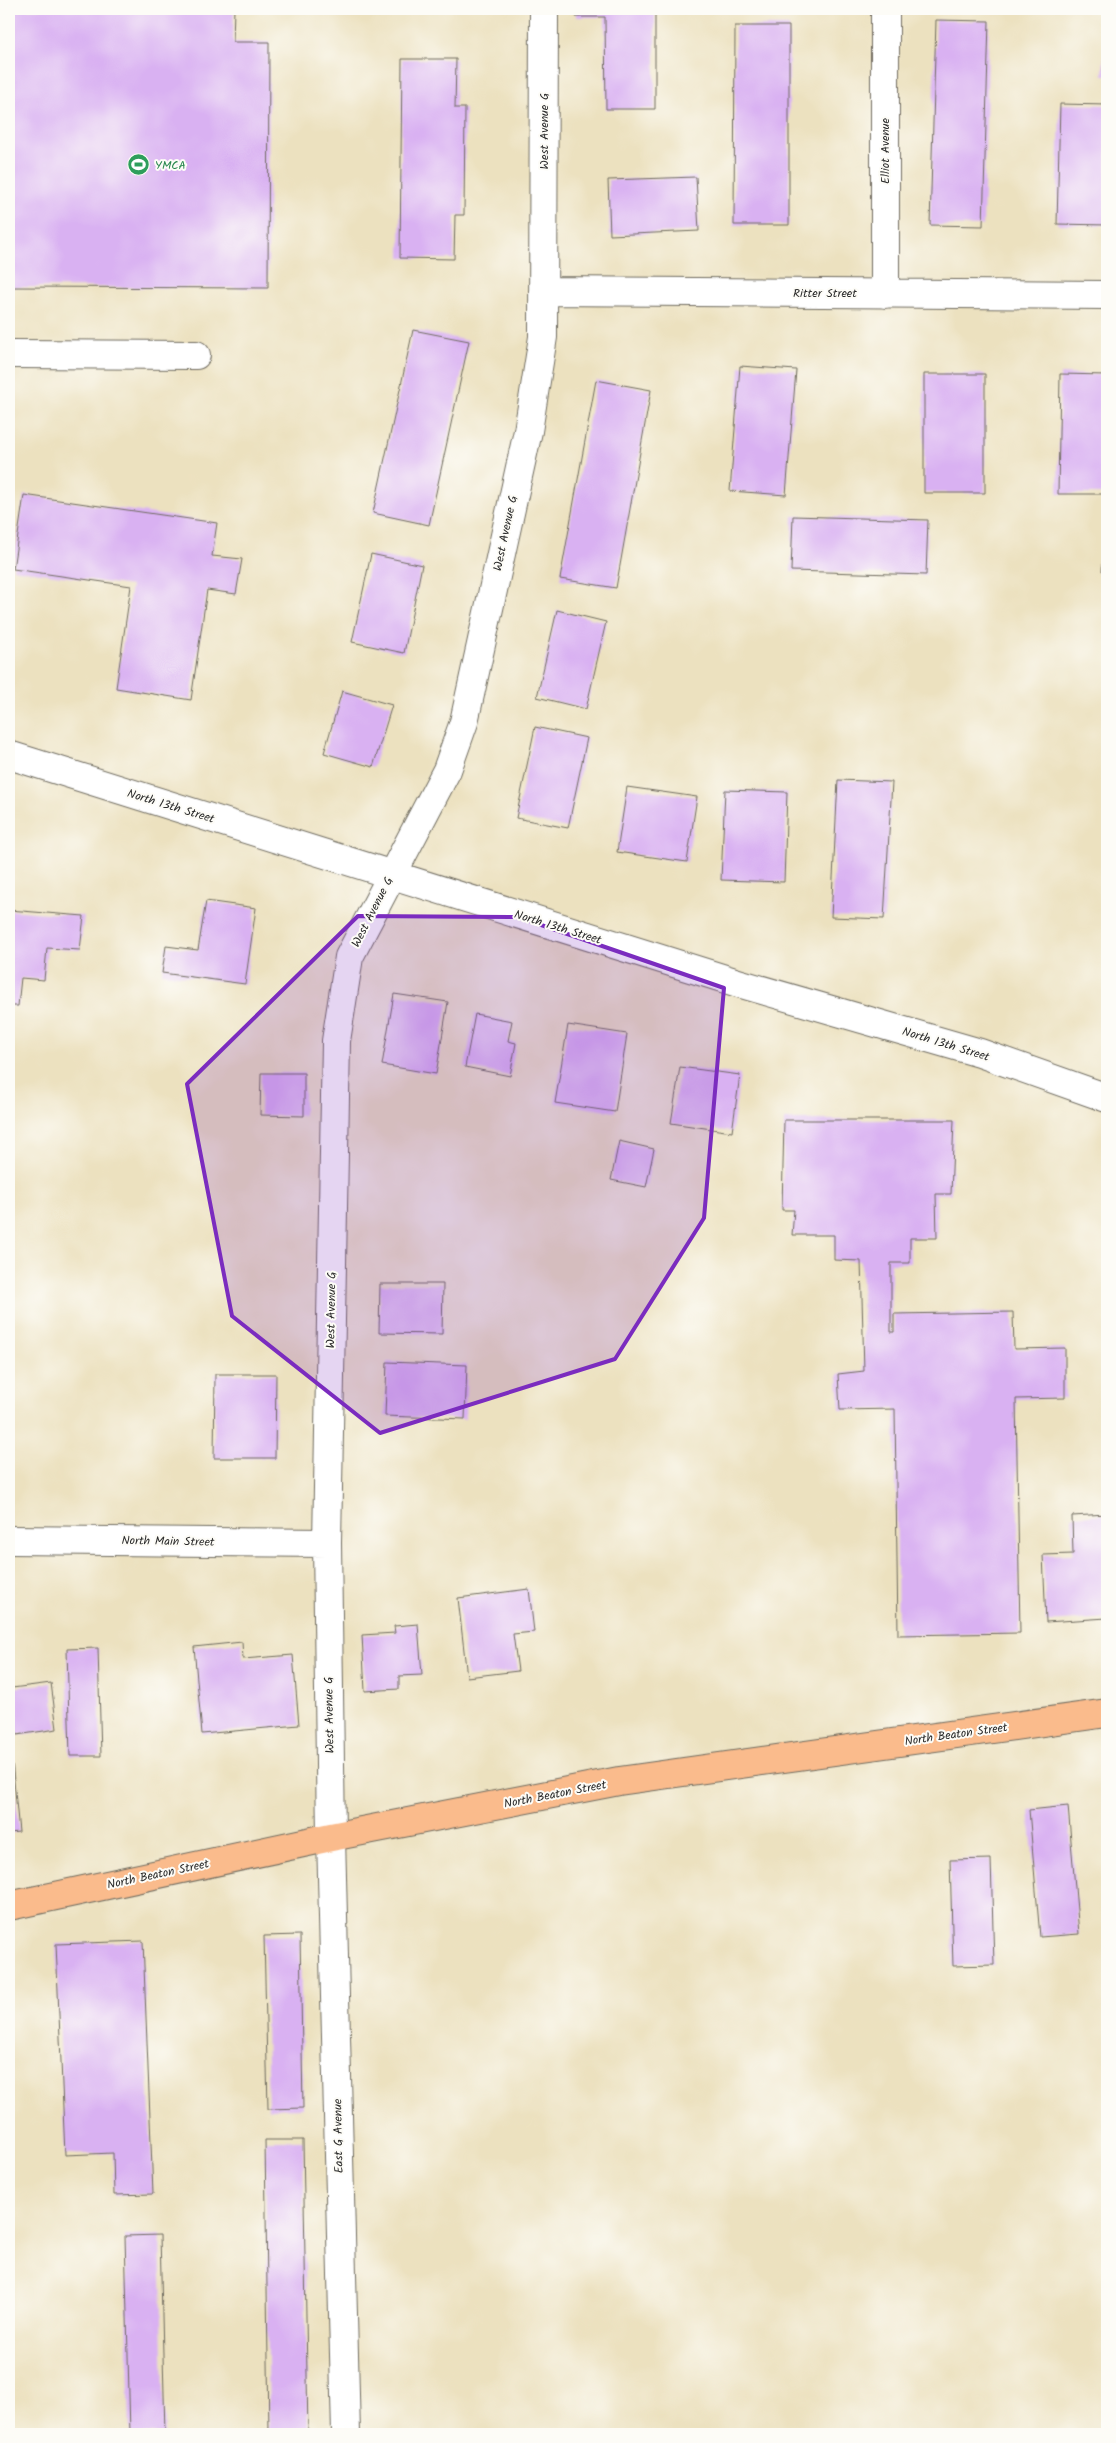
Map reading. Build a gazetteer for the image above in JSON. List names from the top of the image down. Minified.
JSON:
{"streets":{"main road":["North Beaton Street"],"street":["West Avenue G","Elliot Avenue","Ritter Street","North 13th Street","North Main Street","East G Avenue"]},"crossings":[["West Avenue G","Ritter Street"],["West Avenue G","North 13th Street"],["West Avenue G","North Main Street"],["West Avenue G","North Beaton Street"],["West Avenue G","East G Avenue"],["Elliot Avenue","Ritter Street"],["North Beaton Street","East G Avenue"]],"places":{"sports":["YMCA"]}}
